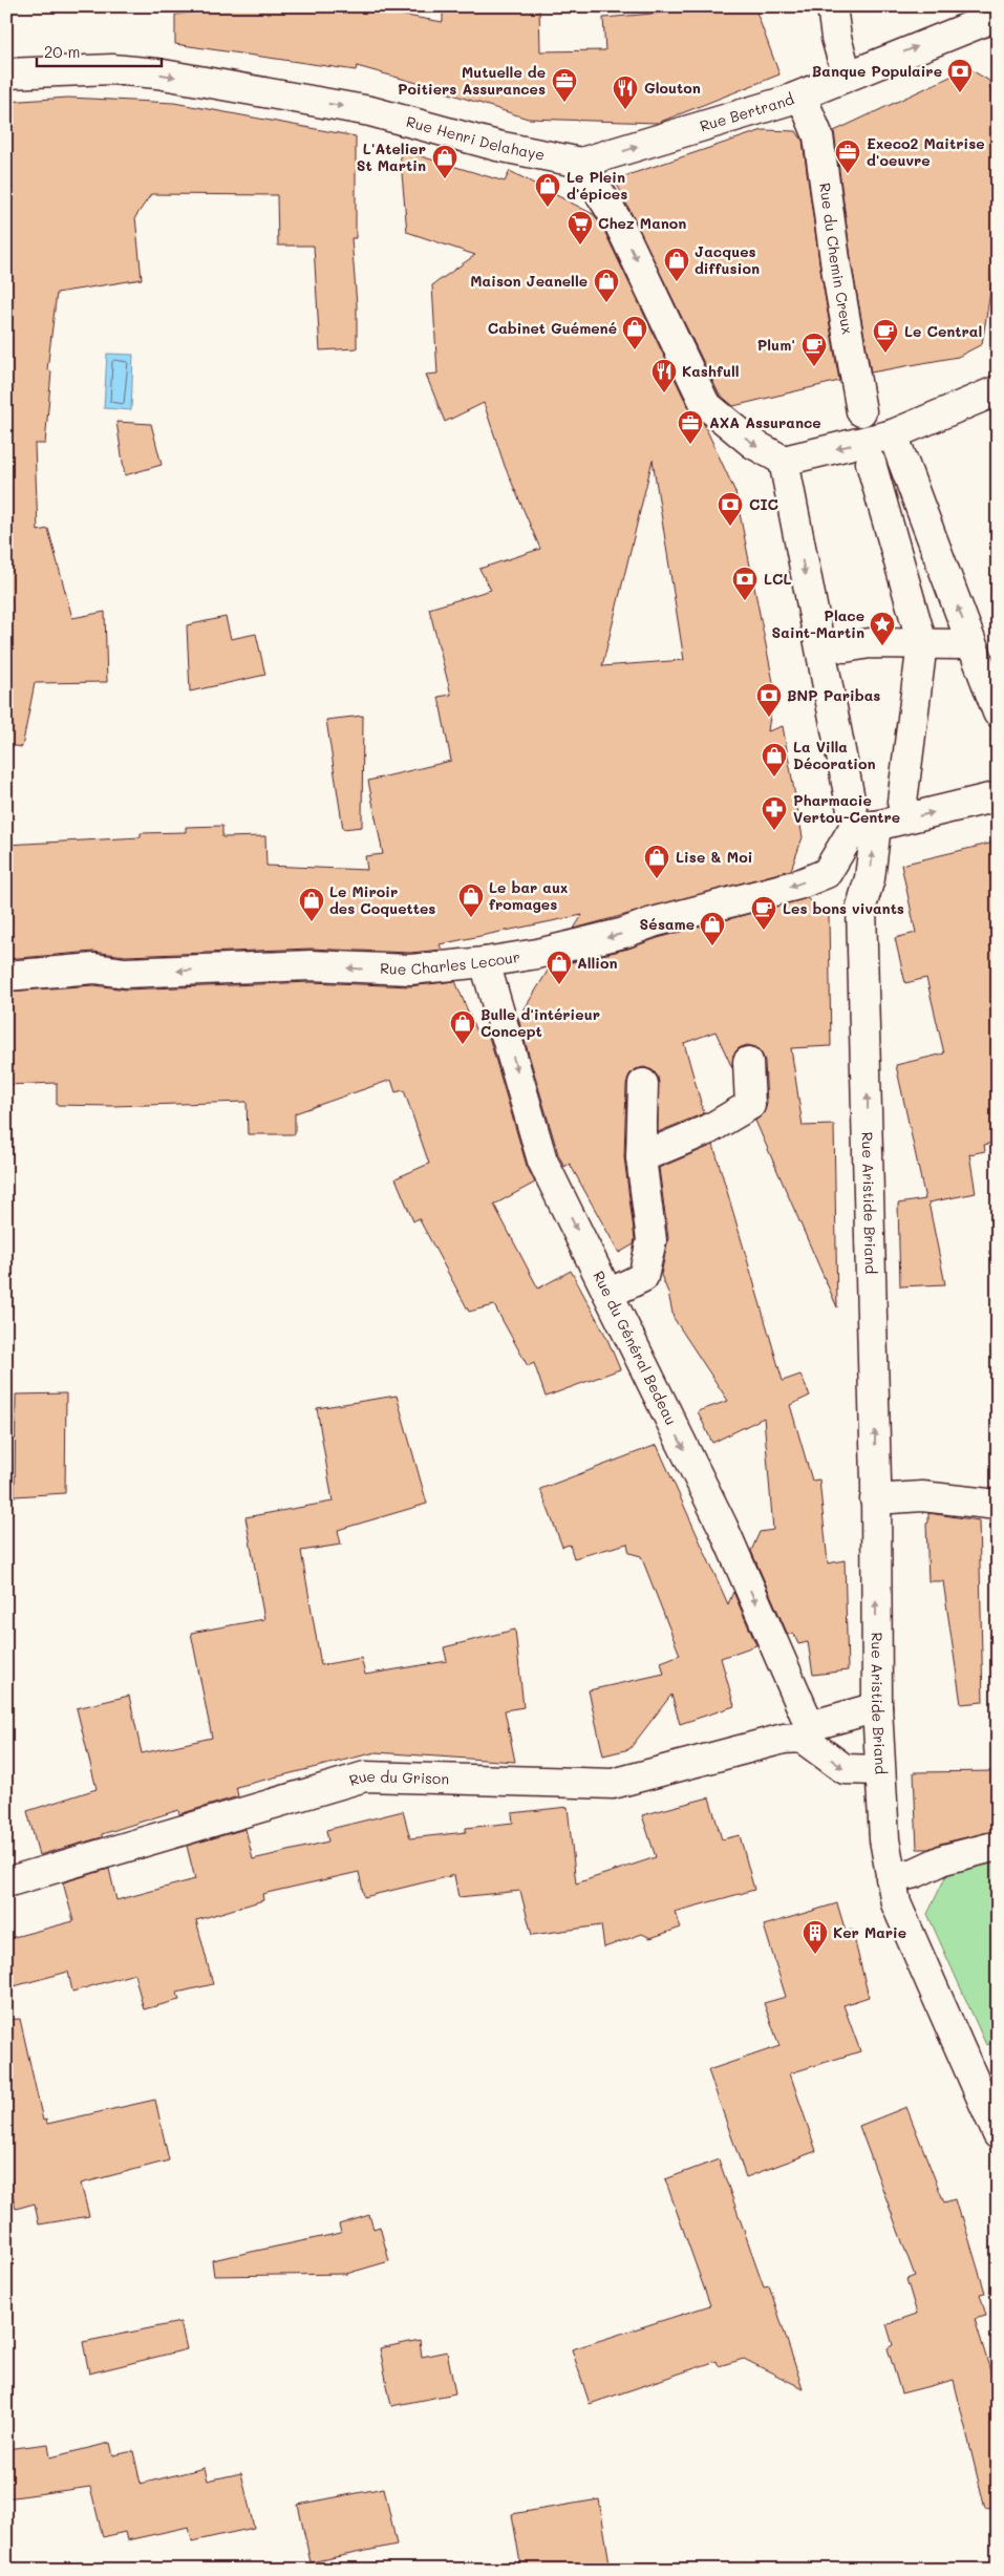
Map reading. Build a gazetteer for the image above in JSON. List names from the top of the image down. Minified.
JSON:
{"streets":{"street":["Rue Bertrand","Rue Henri Delahaye","Rue du Chemin Creux","Rue Charles Lecour","Rue Aristide Briand","Rue du Général Bedeau","Rue du Grison"]},"crossings":[["Rue Bertrand","Rue Henri Delahaye"],["Rue Charles Lecour","Rue du Général Bedeau"],["Rue Aristide Briand","Rue du Grison"],["Rue du Général Bedeau","Rue du Grison"]],"one_way":["Rue Bertrand","Rue Henri Delahaye","Rue Charles Lecour","Rue Aristide Briand","Rue du Général Bedeau"],"places":{"bank":["Banque Populaire","CIC","LCL","BNP Paribas"],"office":["Mutuelle de Poitiers Assurances","Execo2 Maitrise d'oeuvre","AXA Assurance"],"restaurant":["Glouton","Kashfull"],"shop":["L'Atelier St Martin","Le Plein d'épices","Jacques diffusion","Maison Jeanelle","Cabinet Guémené","La Villa Décoration","Lise & Moi","Le bar aux fromages","Le Miroir des Coquettes","Sésame","Allion","Bulle d'intérieur Concept"],"supermarket":["Chez Manon"],"cafe":["Le Central","Plum'","Les bons vivants"],"place":["Place Saint-Martin"],"pharmacy":["Pharmacie Vertou-Centre"],"building":["Ker Marie"]},"scale_bar":"20 m"}
